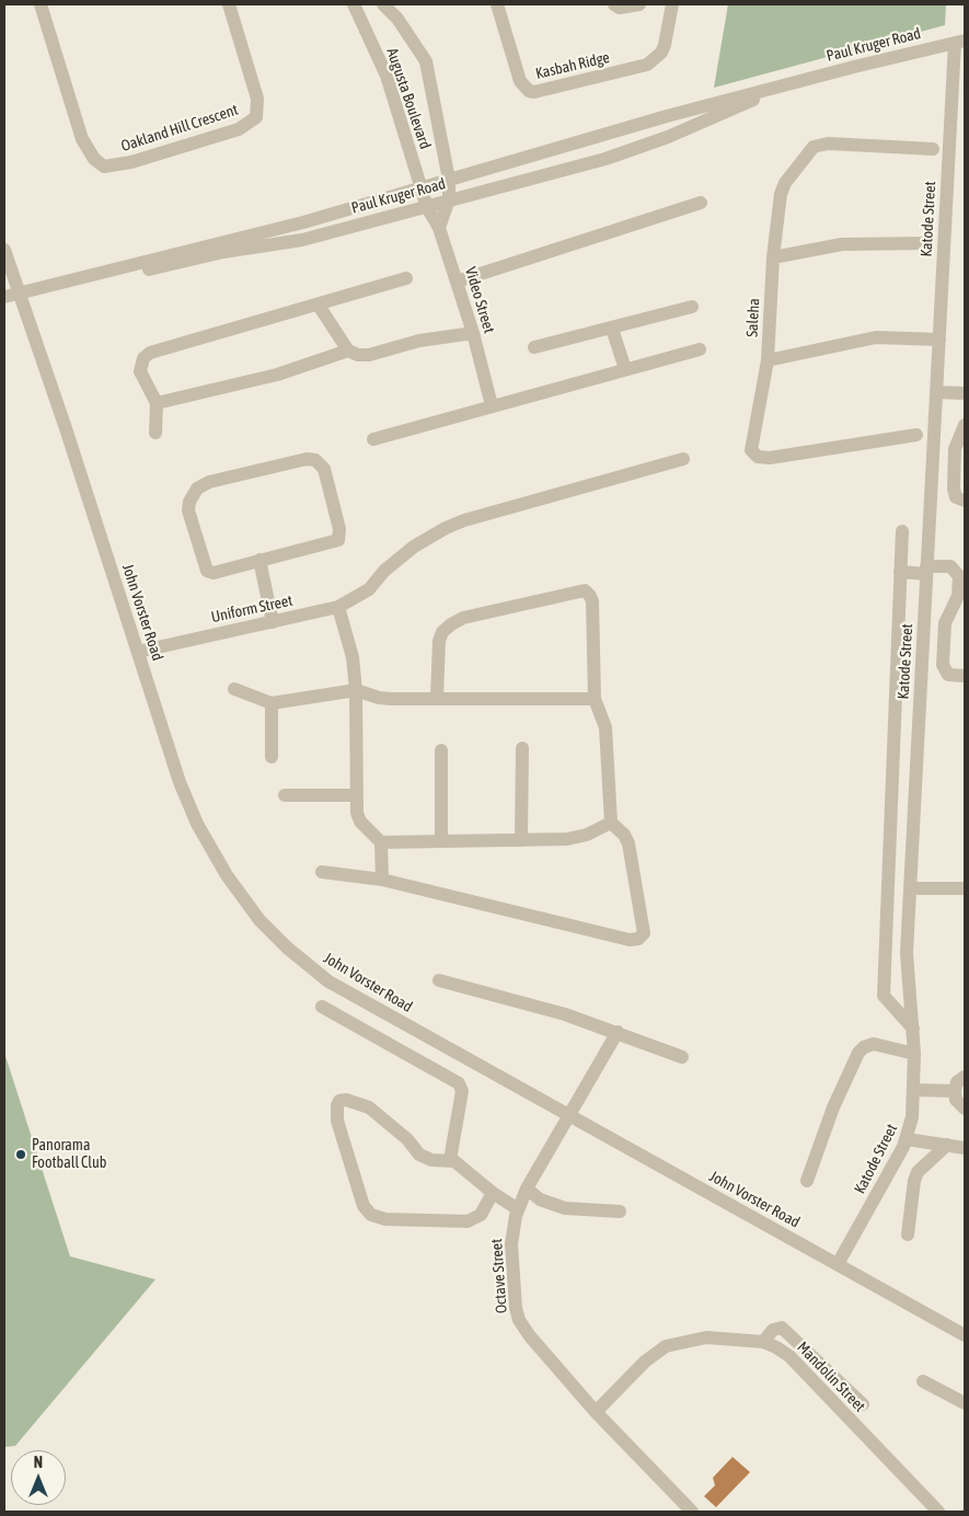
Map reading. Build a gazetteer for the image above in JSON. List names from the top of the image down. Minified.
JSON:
{"streets":{"street":["Paul Kruger Road","Kasbah Ridge","Augusta Boulevard","Oakland Hill Crescent","Katode Street","Video Street","Saleha","Uniform Street","John Vorster Road","Octave Street","Mandolin Street"]},"crossings":[["Paul Kruger Road","Augusta Boulevard"],["Paul Kruger Road","Katode Street"],["Paul Kruger Road","Video Street"],["Paul Kruger Road","John Vorster Road"],["Augusta Boulevard","Video Street"],["Katode Street","John Vorster Road"],["Uniform Street","John Vorster Road"],["John Vorster Road","Octave Street"],["Octave Street","Mandolin Street"]],"places":["Panorama Football Club"],"north":"top"}
